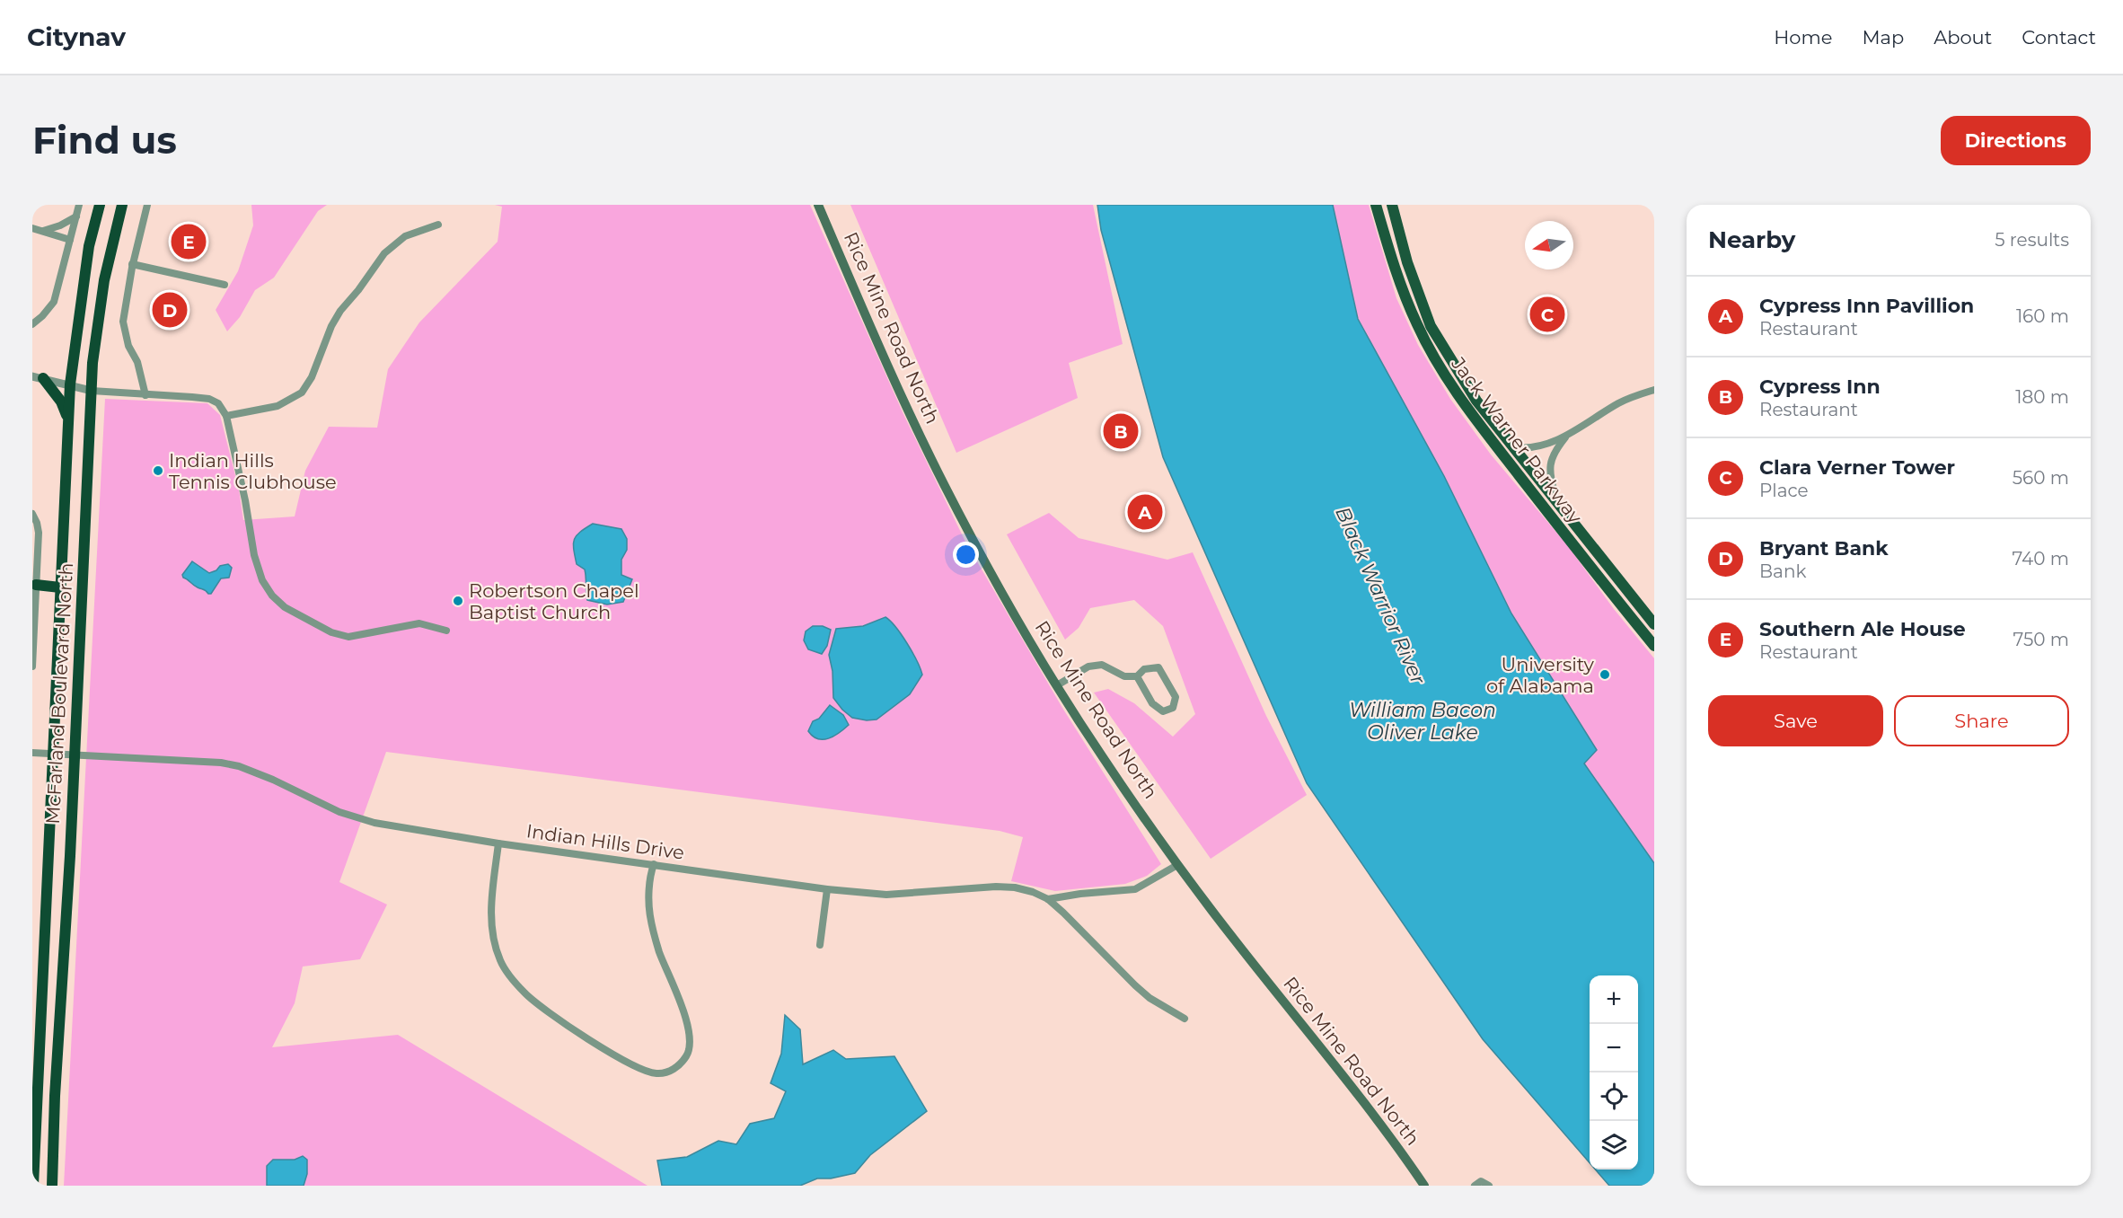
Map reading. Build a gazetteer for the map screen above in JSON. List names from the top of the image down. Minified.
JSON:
{"streets":{"highway":["McFarland Boulevard North"],"main road":["Rice Mine Road North","Jack Warner Parkway"],"street":["Indian Hills Drive"]},"crossings":[["McFarland Boulevard North","Indian Hills Drive"]],"water":["Black Warrior River","William Bacon Oliver Lake"],"places":["Indian Hills Tennis Clubhouse","Robertson Chapel Baptist Church","University of Alabama"],"north":"left","page":{"header":"Citynav","nav":["Home","Map","About","Contact"],"buttons":["Directions",["Save","Share"]],"title":"Find us","heading":["Nearby","5 results"],"pins":["E","D","C","B","A"],"list":[{"mark":"A","name":"Cypress Inn Pavillion","note":"Restaurant","value":"160 m"},{"mark":"B","name":"Cypress Inn","note":"Restaurant","value":"180 m"},{"mark":"C","name":"Clara Verner Tower","note":"Place","value":"560 m"},{"mark":"D","name":"Bryant Bank","note":"Bank","value":"740 m"},{"mark":"E","name":"Southern Ale House","note":"Restaurant","value":"750 m"}],"map_buttons":["+","−"]}}
